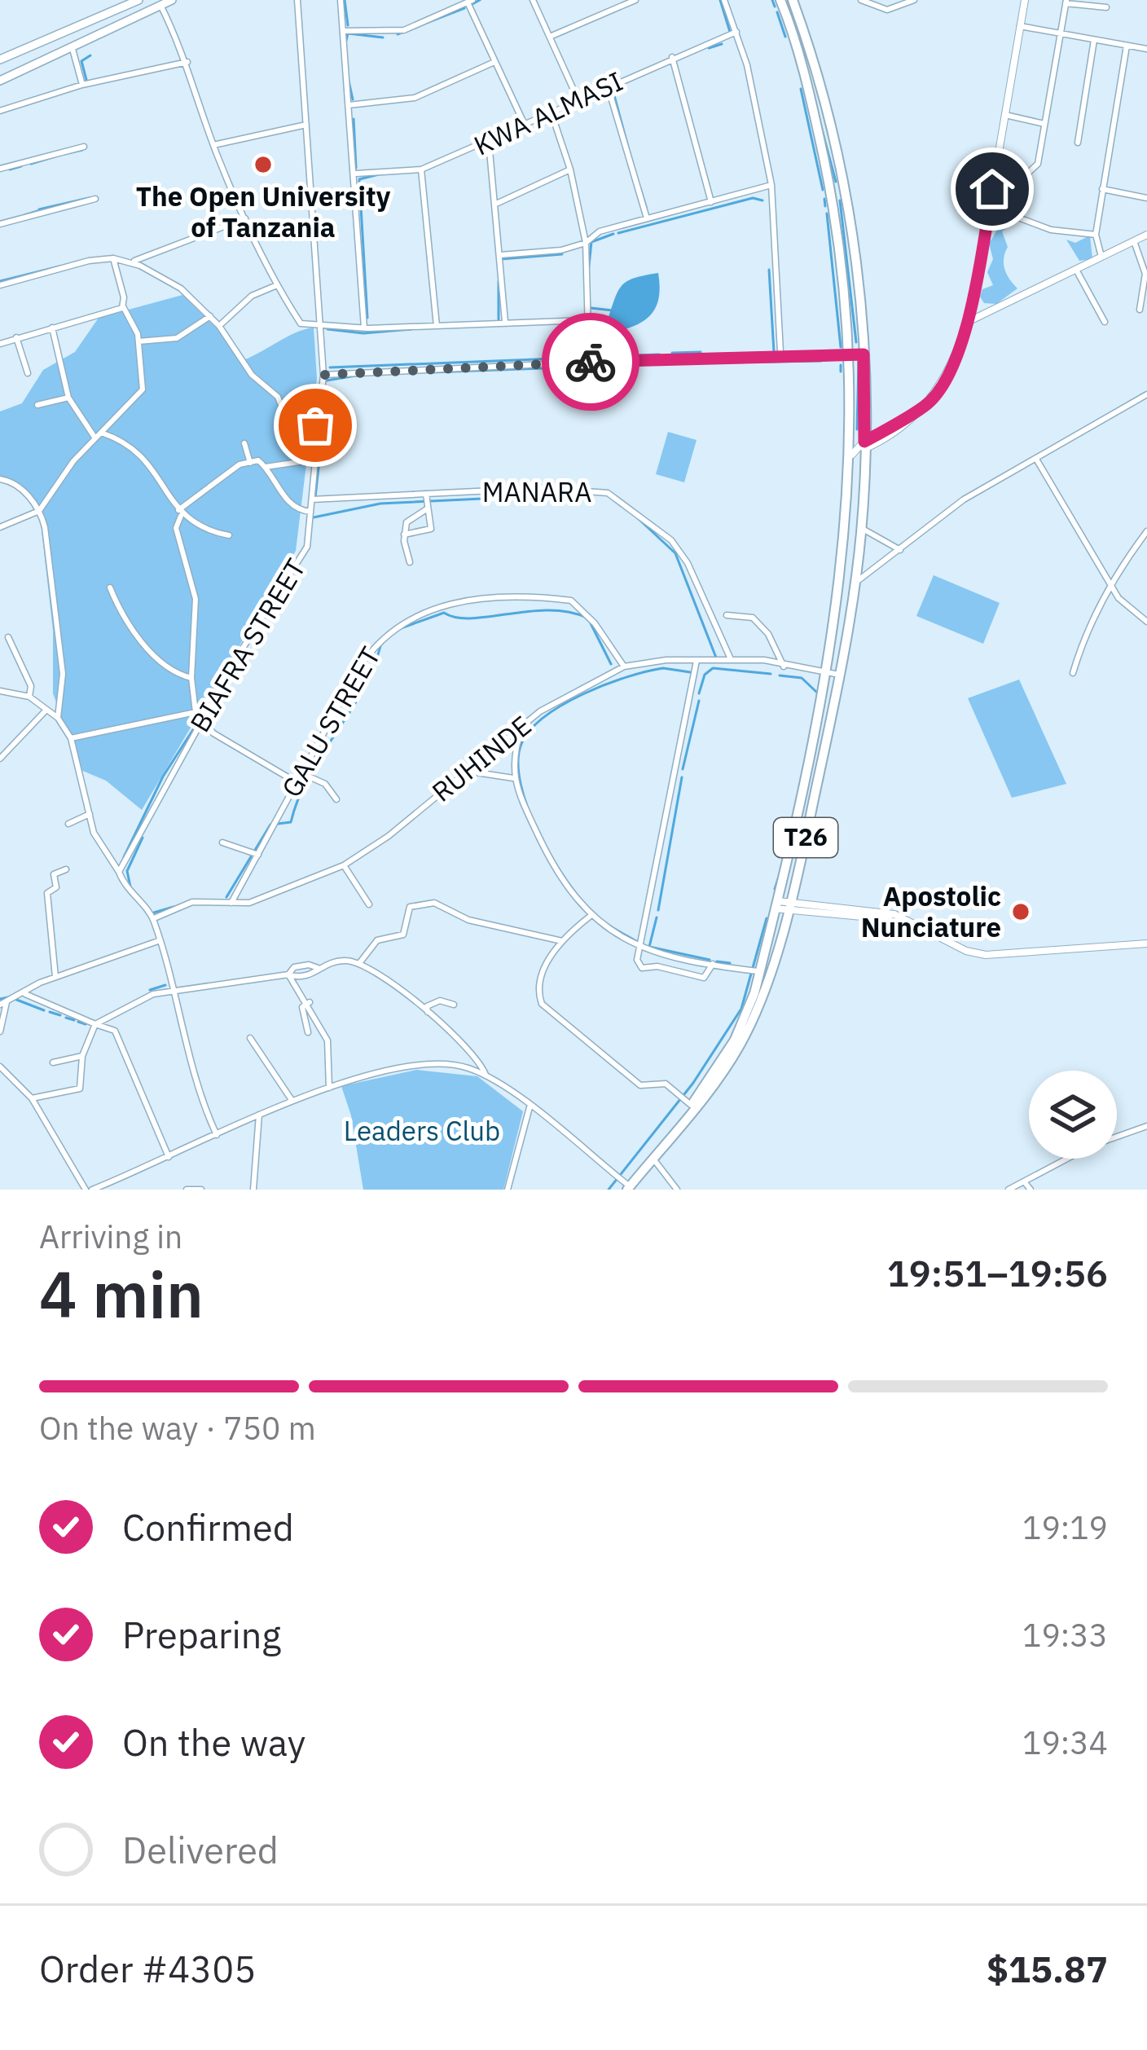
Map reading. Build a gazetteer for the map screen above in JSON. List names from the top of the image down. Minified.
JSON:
{"streets":{"highway":["T26"],"street":["KWA ALMASI","MANARA","BIAFRA STREET","GALU STREET","RUHINDE"]},"crossings":[["MANARA","BIAFRA STREET"],["MANARA","RUHINDE"],["GALU STREET","RUHINDE"],["RUHINDE","T26"]],"parks":["Leaders Club"],"places":["The Open University of Tanzania","Apostolic Nunciature"],"page":{"heading":["4 min","Arriving in","19:51–19:56"],"panel":["Order #4305","$15.87"],"bar":"On the way · 750 m","list":[["Confirmed","19:19"],["Preparing","19:33"],["On the way","19:34"],"Delivered"]}}
